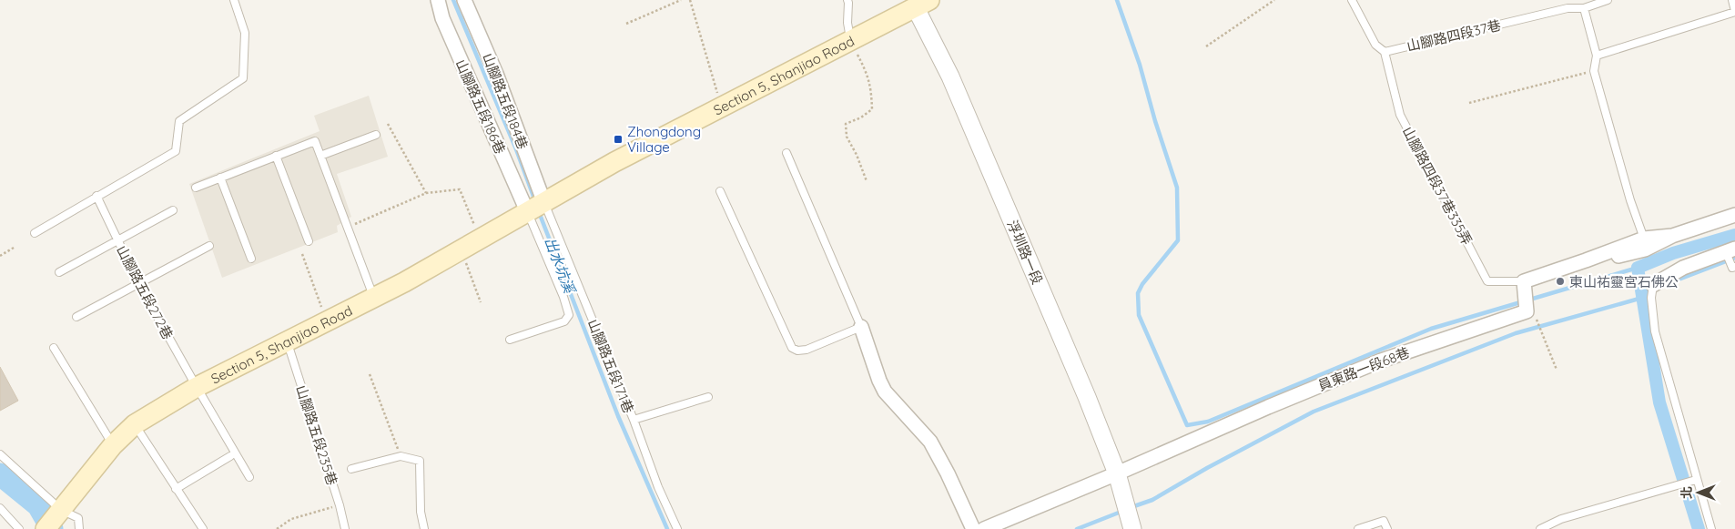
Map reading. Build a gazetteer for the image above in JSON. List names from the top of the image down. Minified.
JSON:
{"streets":{"main road":["Section 5, Shanjiao Road"],"street":["山腳路五段184巷","山腳路五段186巷","浮圳路一段","員東路一段68巷"],"lane":["山腳路四段37巷","山腳路四段37巷335弄","山腳路五段272巷","山腳路五段171巷","山腳路五段235巷"]},"crossings":[["山腳路四段37巷","山腳路四段37巷335弄"],["Section 5, Shanjiao Road","山腳路五段184巷"],["Section 5, Shanjiao Road","山腳路五段186巷"],["Section 5, Shanjiao Road","浮圳路一段"],["Section 5, Shanjiao Road","山腳路五段272巷"],["Section 5, Shanjiao Road","山腳路五段171巷"],["Section 5, Shanjiao Road","山腳路五段235巷"],["山腳路五段184巷","山腳路五段186巷"],["山腳路五段184巷","山腳路五段171巷"],["山腳路五段186巷","山腳路五段171巷"],["浮圳路一段","員東路一段68巷"]],"water":["出水坑溪"],"places":{"transit":["Zhongdong Village"],"other":["東山祐靈宮石佛公"]},"north":"left"}
